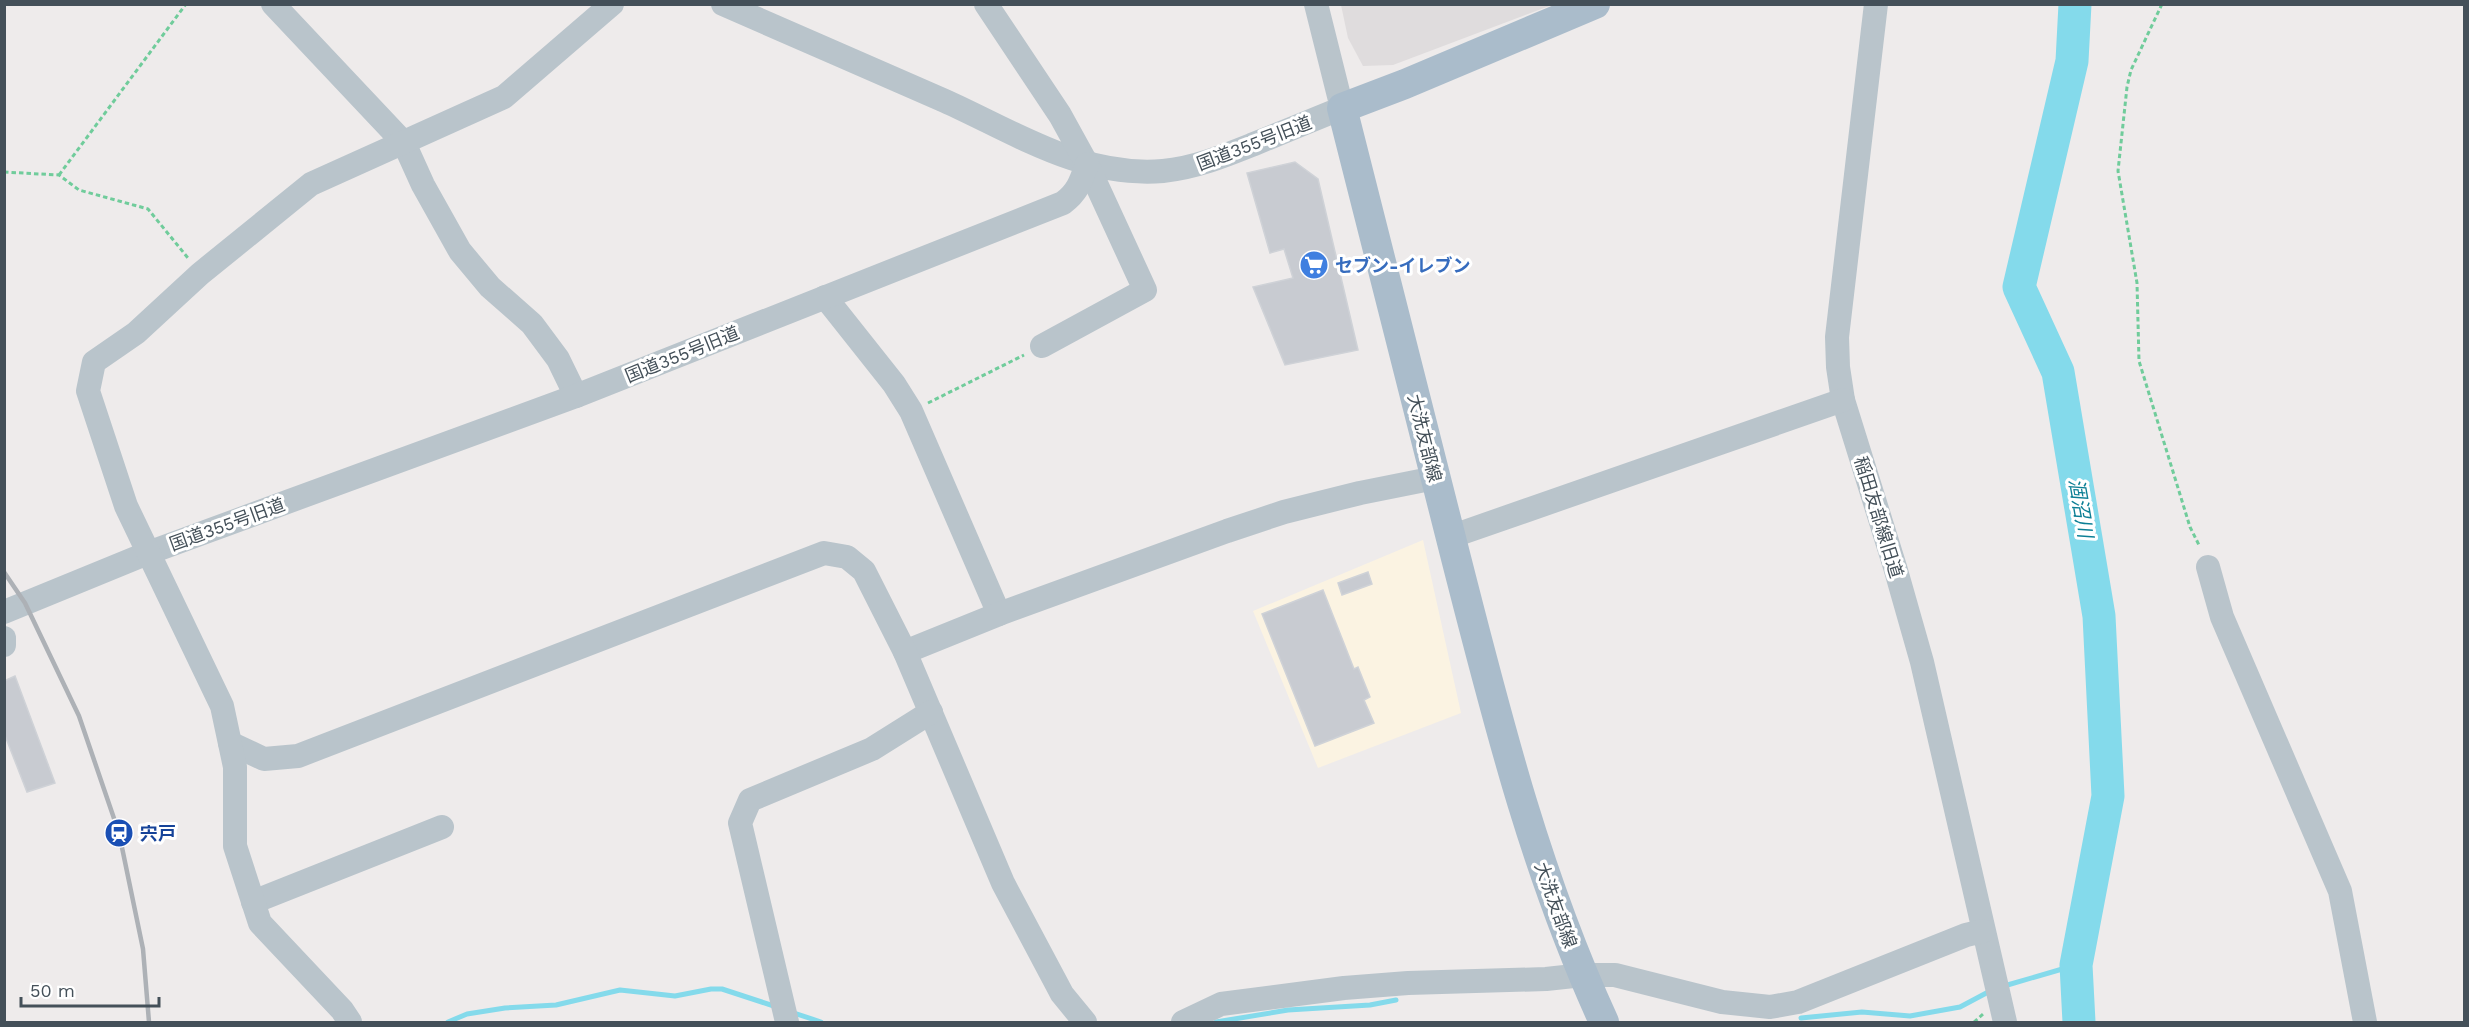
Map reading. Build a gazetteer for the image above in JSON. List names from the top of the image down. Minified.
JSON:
{"streets":{"main road":["大洗友部線"],"street":["国道355号旧道","稲田友部線旧道"]},"crossings":[["国道355号旧道","大洗友部線"]],"water":["涸沼川"],"places":{"supermarket":["セブン-イレブン"],"station":["宍戸"]},"scale_bar":"50 m"}
